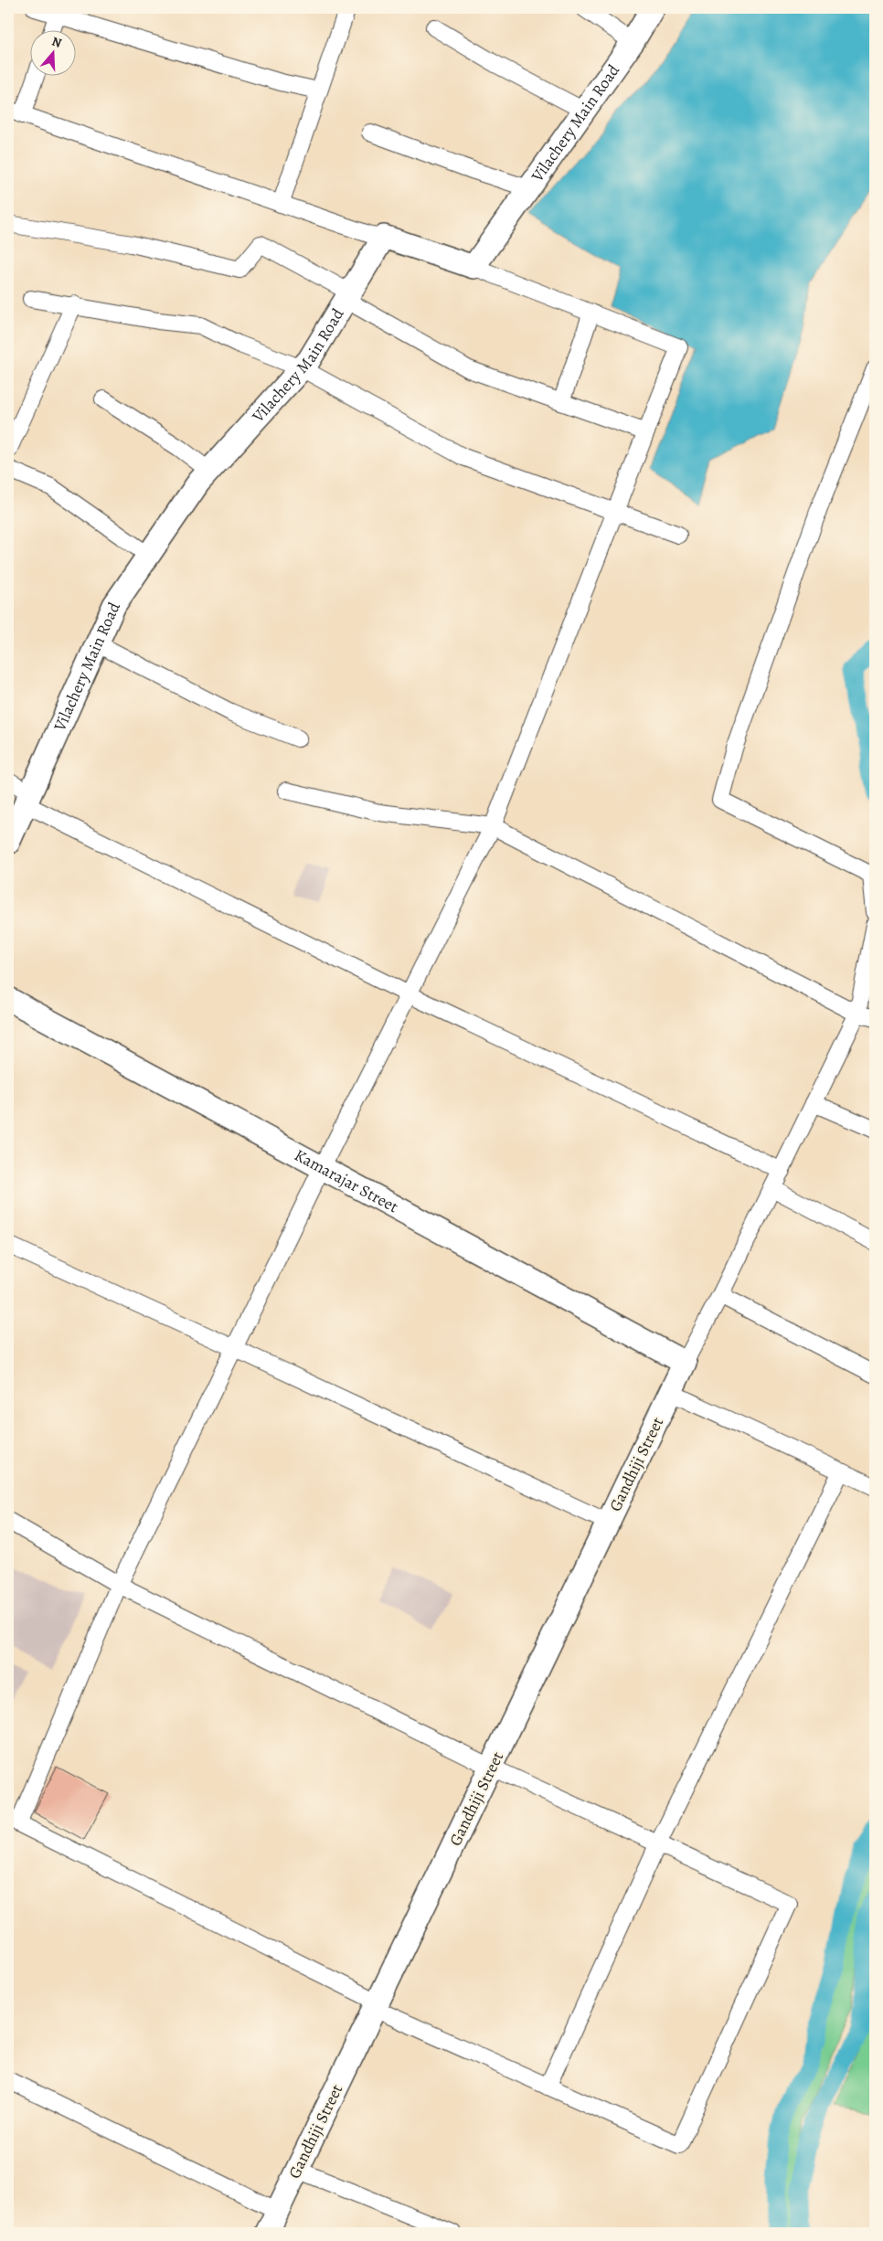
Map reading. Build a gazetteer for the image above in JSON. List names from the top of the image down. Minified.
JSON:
{"streets":{"main road":["Vilachery Main Road","Kamarajar Street","Gandhiji Street"]},"crossings":[["Kamarajar Street","Gandhiji Street"]],"north":"top"}
